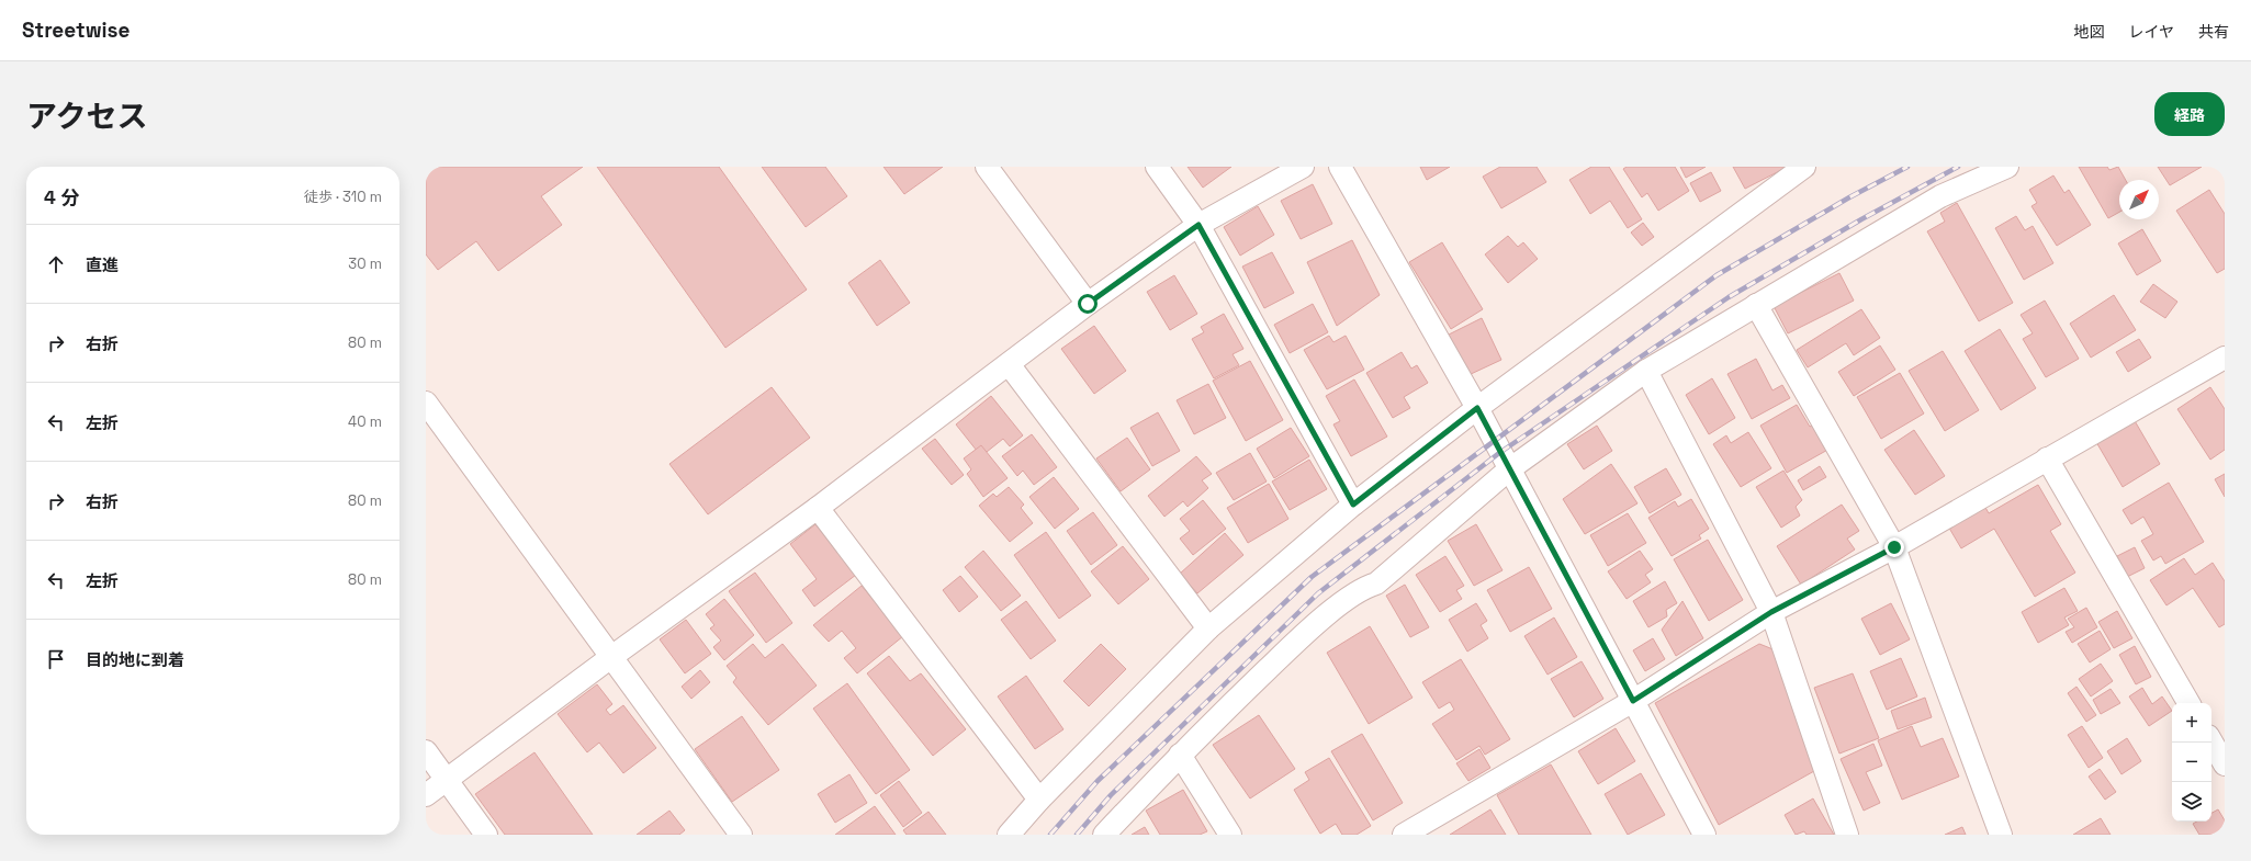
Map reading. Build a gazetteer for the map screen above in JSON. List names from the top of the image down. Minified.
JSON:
{"north":"top right","page":{"header":"Streetwise","nav":["地図","レイヤ","共有"],"title":"アクセス","buttons":"経路","heading":["4 分","徒歩 · 310 m"],"list":[["直進","30 m"],["右折","80 m"],["左折","40 m"],["右折","80 m"],["左折","80 m"],"目的地に到着"],"map_buttons":["+","−"]}}
